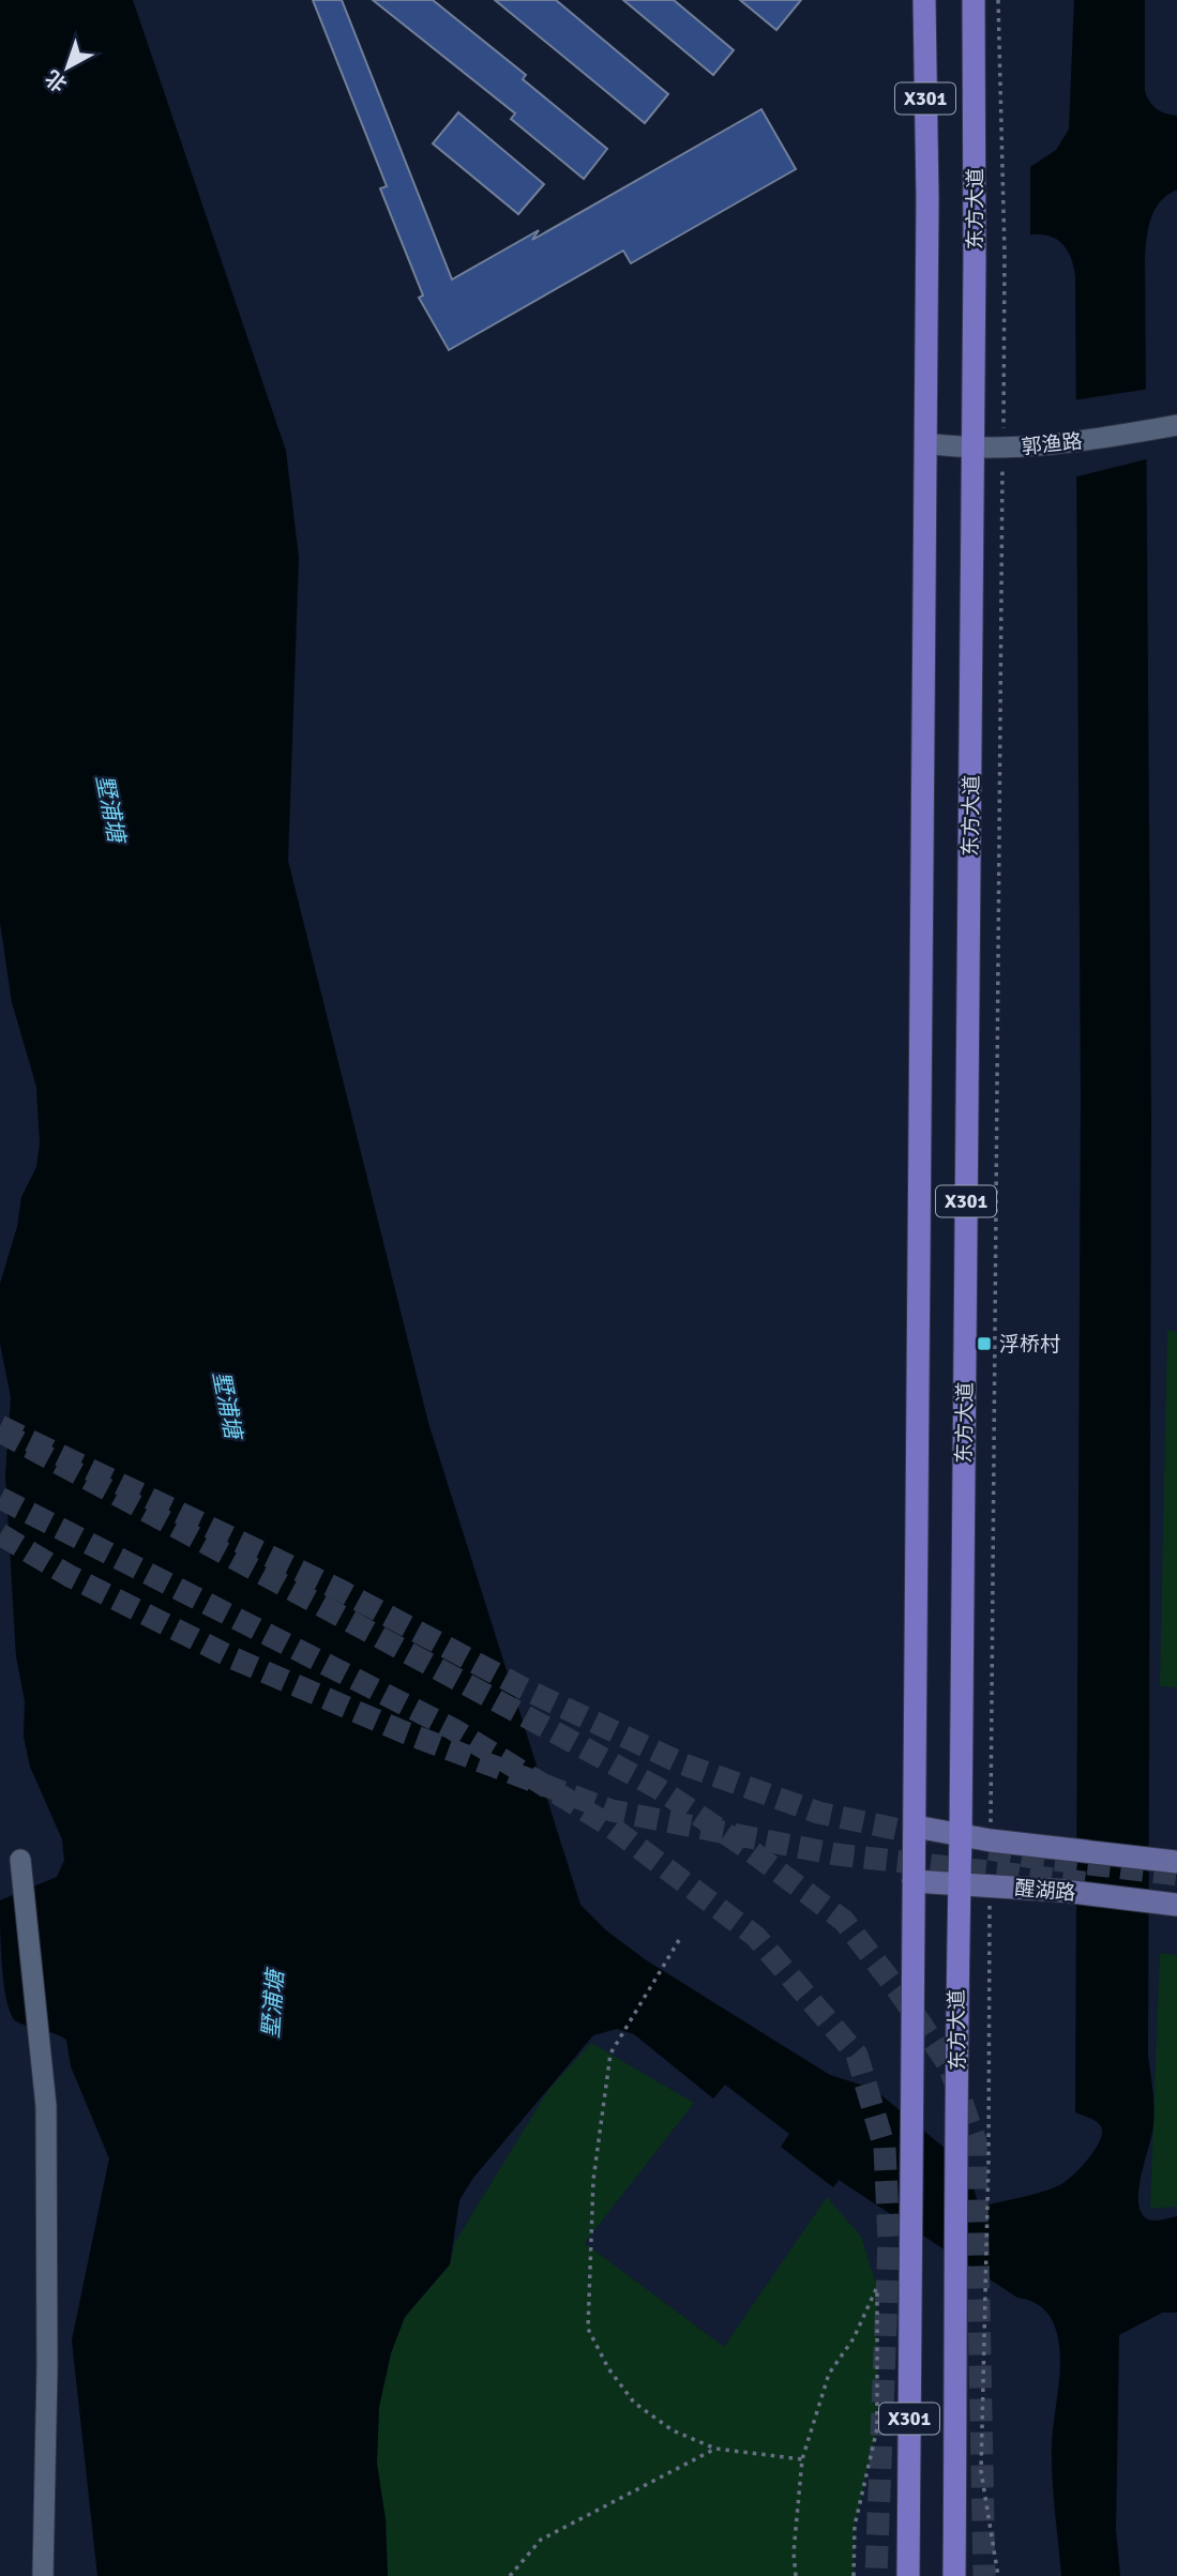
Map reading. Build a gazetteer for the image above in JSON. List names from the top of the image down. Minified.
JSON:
{"streets":{"main road":["X301","东方大道","醒湖路"],"street":["郭渔路"]},"crossings":[["东方大道","郭渔路"],["东方大道","醒湖路"]],"water":["墅浦塘"],"places":{"transit":["浮桥村"]},"north":"bottom left"}
